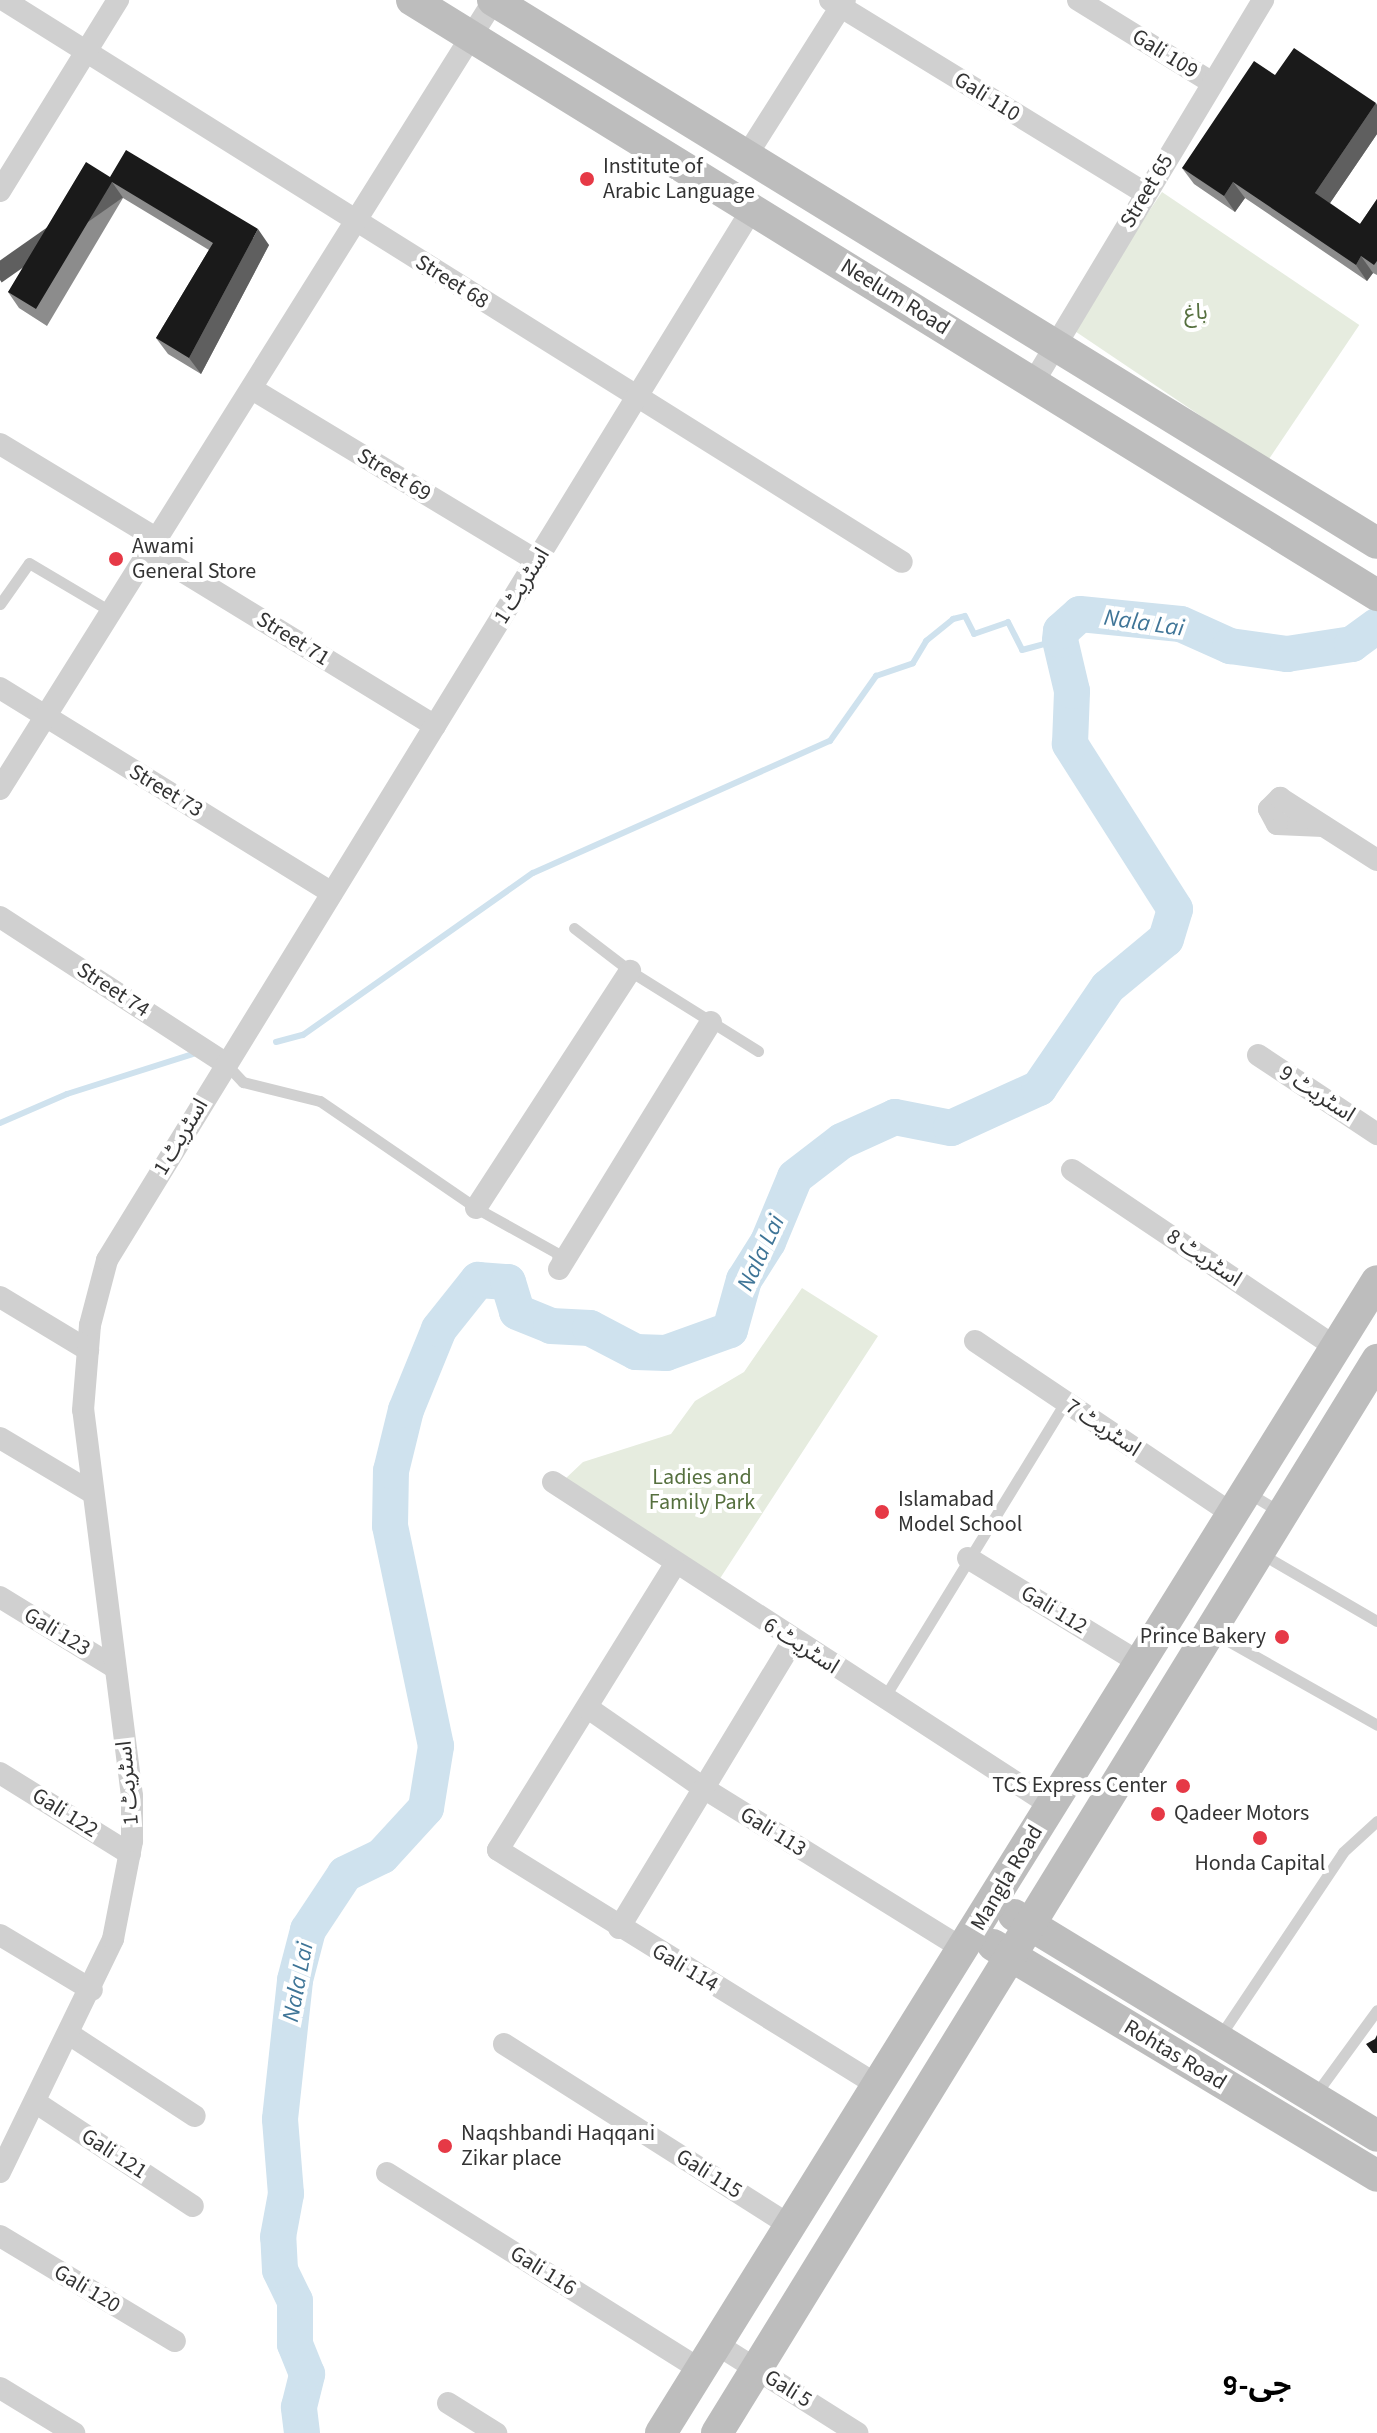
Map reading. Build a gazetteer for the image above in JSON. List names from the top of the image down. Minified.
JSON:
{"streets":{"main road":["Neelum Road","Mangla Road","Rohtas Road"],"street":["Gali 109","Gali 110","Street 65","Street 68","Street 69","اسٹریٹ 1","Street 71","Street 73","Street 74","اسٹریٹ 9","اسٹریٹ 8","اسٹریٹ 7","Gali 112","Gali 123","اسٹریٹ 6","Gali 122","Gali 113","Gali 114","Gali 121","Gali 115","Gali 116","Gali 120","Gali 5"]},"crossings":[["Gali 109","Street 65"],["Gali 110","Street 65"],["Street 65","Neelum Road"],["Street 68","اسٹریٹ 1"],["Neelum Road","اسٹریٹ 1"],["Street 69","اسٹریٹ 1"],["اسٹریٹ 1","Street 71"],["اسٹریٹ 1","Street 73"],["اسٹریٹ 1","Street 74"],["اسٹریٹ 1","Gali 123"],["اسٹریٹ 1","Gali 122"],["اسٹریٹ 1","Gali 121"],["اسٹریٹ 8","Mangla Road"],["اسٹریٹ 7","Mangla Road"],["Gali 112","Mangla Road"],["اسٹریٹ 6","Mangla Road"],["Gali 113","Mangla Road"],["Gali 113","Gali 114"],["Gali 113","Rohtas Road"],["Mangla Road","Gali 114"],["Mangla Road","Rohtas Road"],["Mangla Road","Gali 115"],["Mangla Road","Gali 116"],["Mangla Road","Gali 5"],["Gali 116","Gali 5"]],"districts":["جی-9"],"water":["Nala Lai"],"parks":["باغ","Ladies and Family Park"],"places":["Institute of Arabic Language","Awami General Store","Islamabad Model School","Prince Bakery","TCS Express Center","Qadeer Motors","Honda Capital","Naqshbandi Haqqani Zikar place"]}
